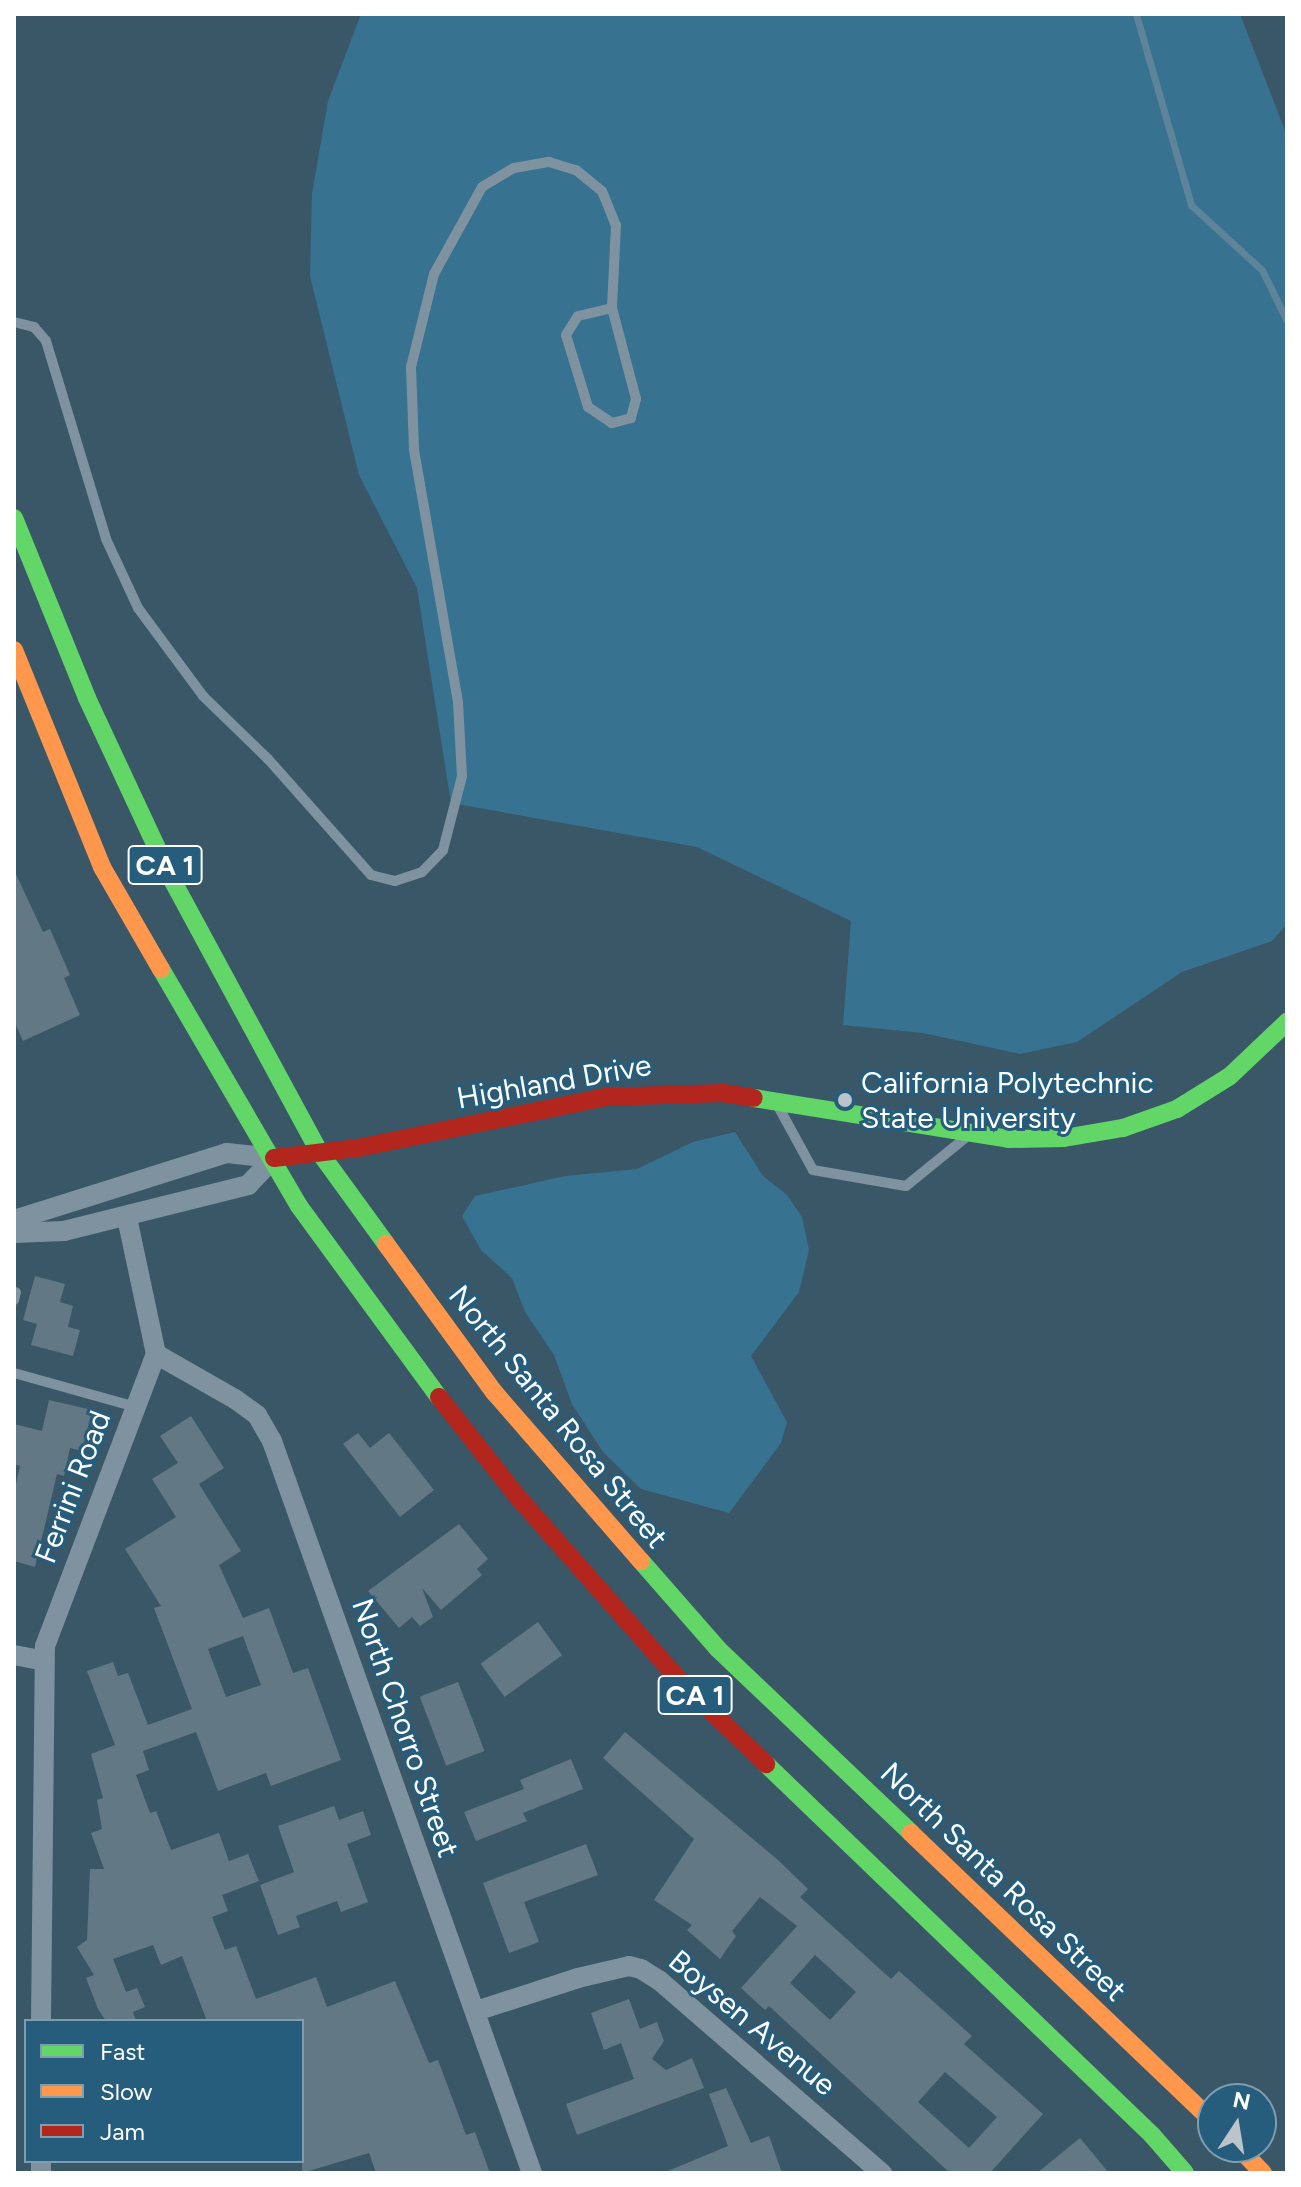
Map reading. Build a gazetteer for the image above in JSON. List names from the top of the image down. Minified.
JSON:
{"streets":{"main road":["CA 1","Highland Drive","North Santa Rosa Street"],"street":["Ferrini Road","North Chorro Street","Boysen Avenue"]},"crossings":[["CA 1","Highland Drive"],["Highland Drive","North Santa Rosa Street"],["Ferrini Road","North Chorro Street"],["North Chorro Street","Boysen Avenue"]],"places":["California Polytechnic State University"],"legend":["Fast","Slow","Jam"],"north":"top"}
